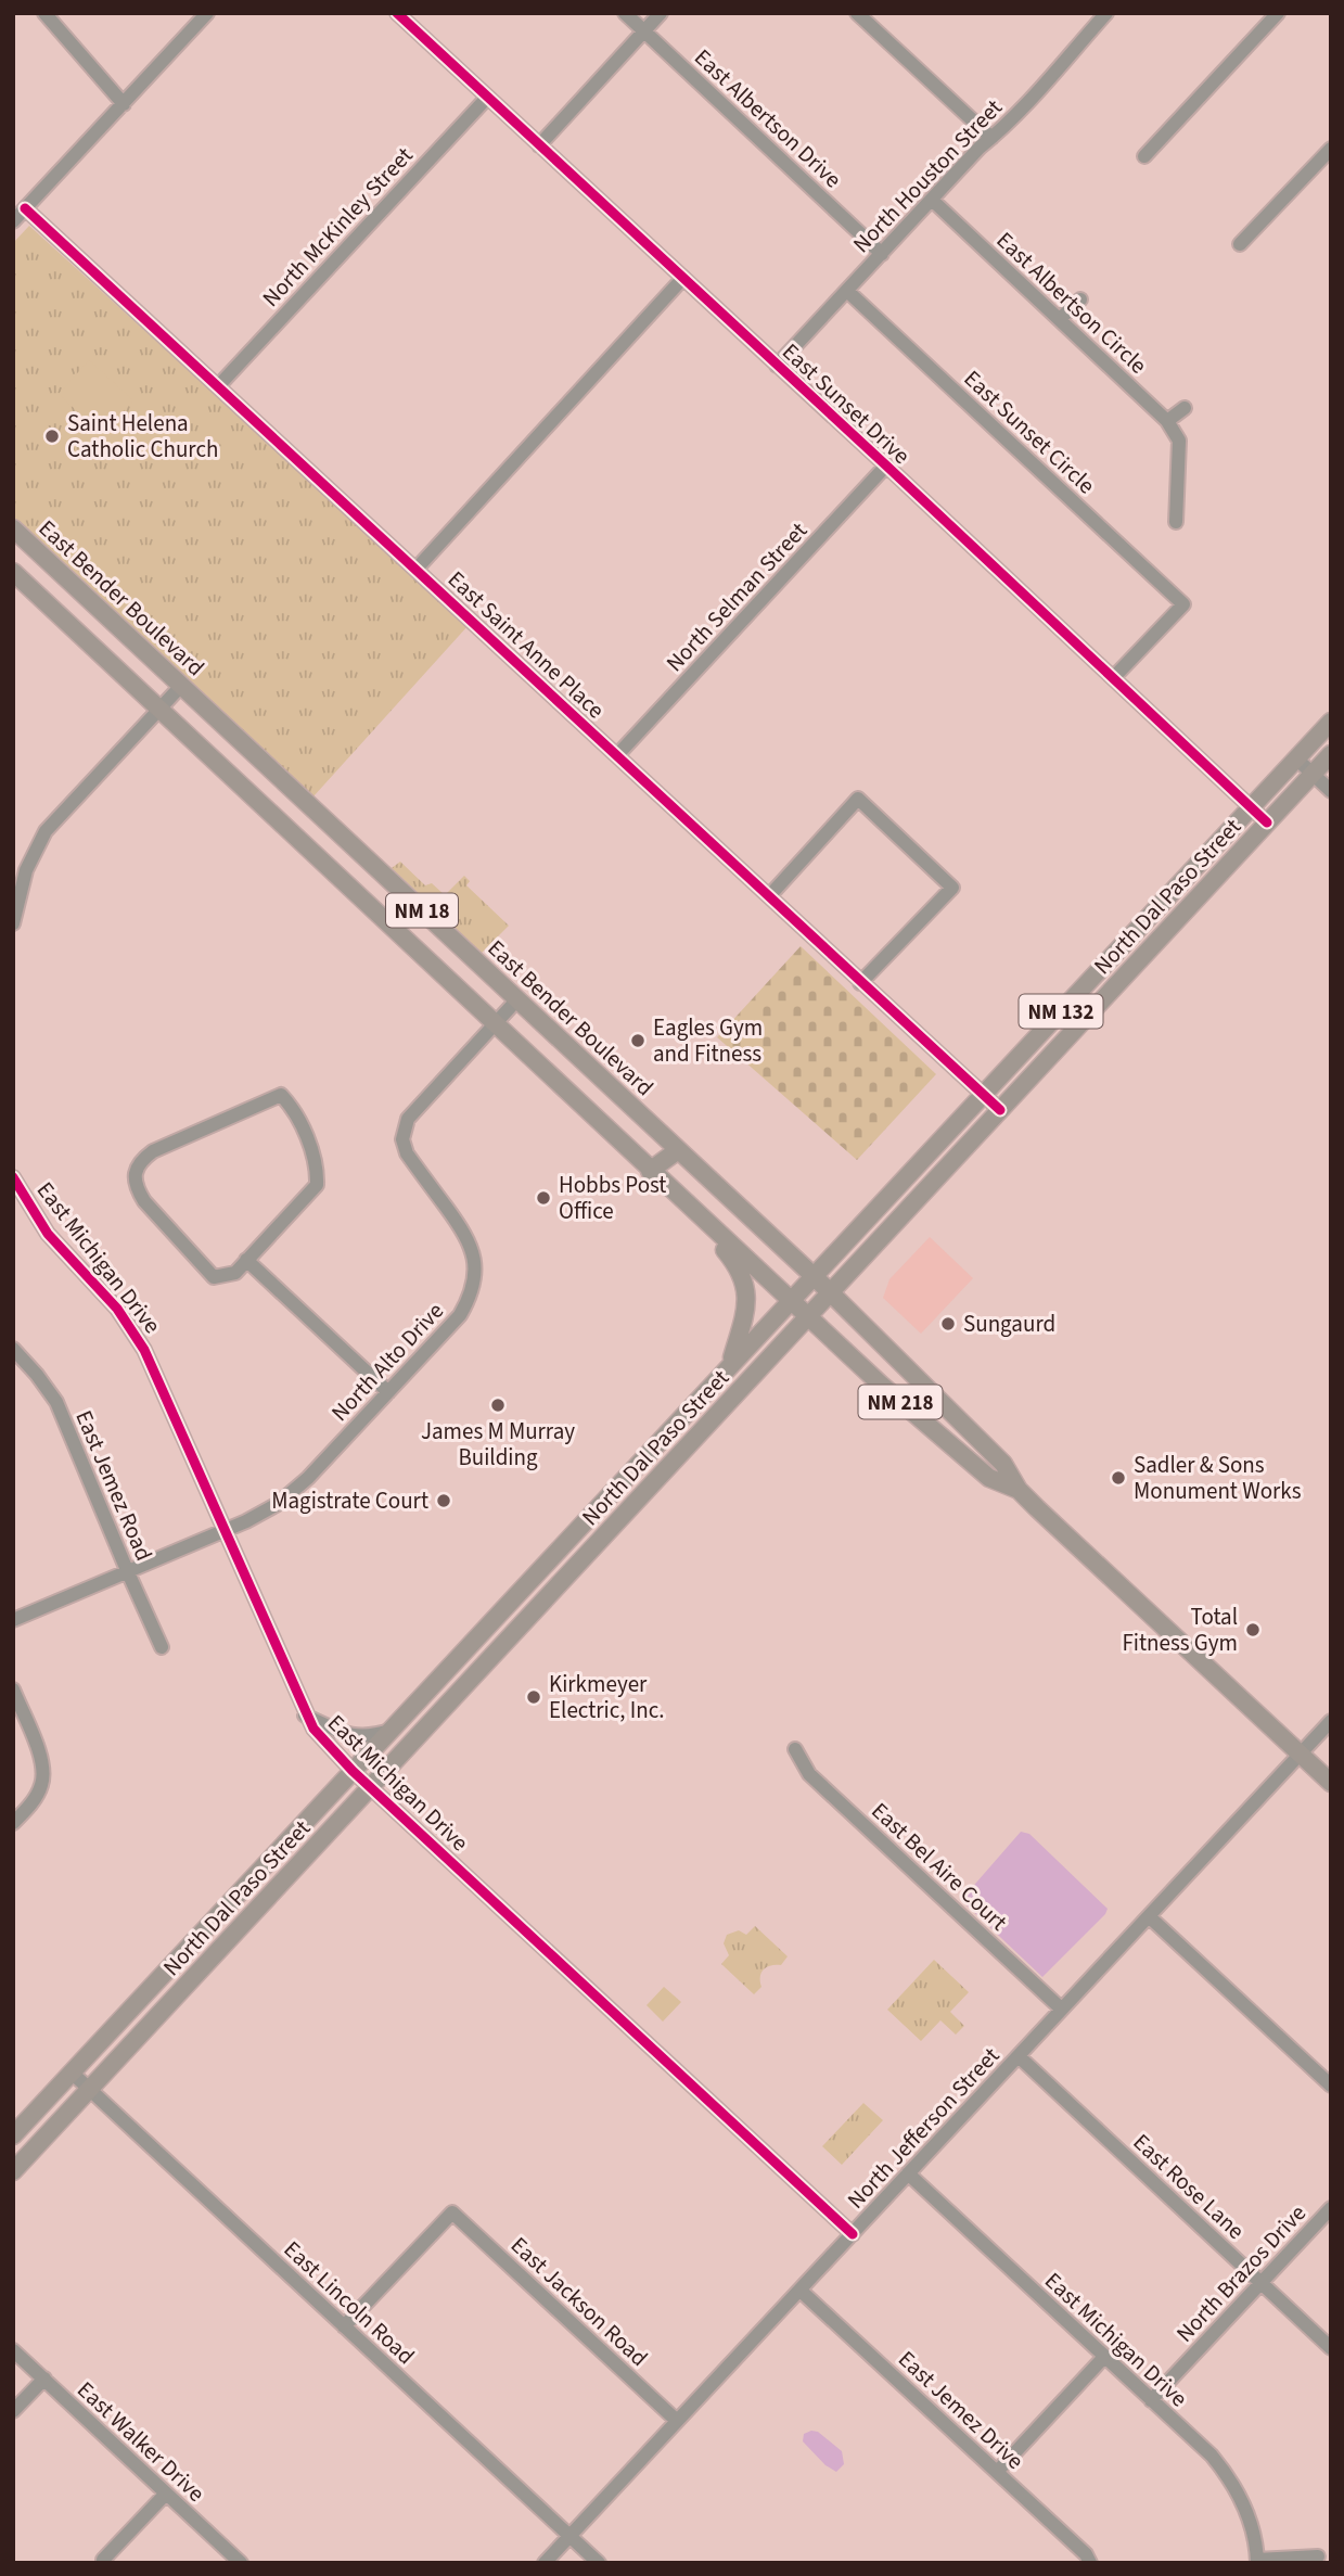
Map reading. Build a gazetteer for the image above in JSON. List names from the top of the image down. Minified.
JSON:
{"streets":{"main road":["East Bender Boulevard","North Dal Paso Street","NM 18","NM 132","NM 218"],"street":["East Albertson Drive","North Houston Street","North McKinley Street","East Albertson Circle","East Sunset Drive","East Sunset Circle","North Selman Street","East Saint Anne Place","East Michigan Drive","North Alto Drive","East Jemez Road","East Bel Aire Court","North Jefferson Street","East Rose Lane","North Brazos Drive","East Jackson Road","East Lincoln Road","East Jemez Drive","East Walker Drive"]},"crossings":[["East Albertson Drive","North Houston Street"],["North Houston Street","East Albertson Circle"],["North Houston Street","East Sunset Drive"],["North Houston Street","East Sunset Circle"],["North McKinley Street","East Sunset Drive"],["North McKinley Street","East Saint Anne Place"],["East Sunset Drive","East Sunset Circle"],["East Sunset Drive","North Selman Street"],["East Sunset Drive","North Dal Paso Street"],["North Selman Street","East Saint Anne Place"],["East Bender Boulevard","North Dal Paso Street"],["East Bender Boulevard","North Alto Drive"],["East Bender Boulevard","North Jefferson Street"],["East Saint Anne Place","North Dal Paso Street"],["North Dal Paso Street","East Michigan Drive"],["North Dal Paso Street","East Lincoln Road"],["East Michigan Drive","North Alto Drive"],["East Michigan Drive","North Jefferson Street"],["East Michigan Drive","North Brazos Drive"],["North Alto Drive","East Jemez Road"],["East Bel Aire Court","North Jefferson Street"],["North Jefferson Street","East Rose Lane"],["North Jefferson Street","East Jackson Road"],["North Jefferson Street","East Lincoln Road"],["North Jefferson Street","East Jemez Drive"],["East Rose Lane","North Brazos Drive"],["East Jackson Road","East Lincoln Road"]],"places":["Saint Helena Catholic Church","Eagles Gym and Fitness","Hobbs Post Office","Sungaurd","James M Murray Building","Sadler & Sons Monument Works","Magistrate Court","Total Fitness Gym","Kirkmeyer Electric, Inc."]}
